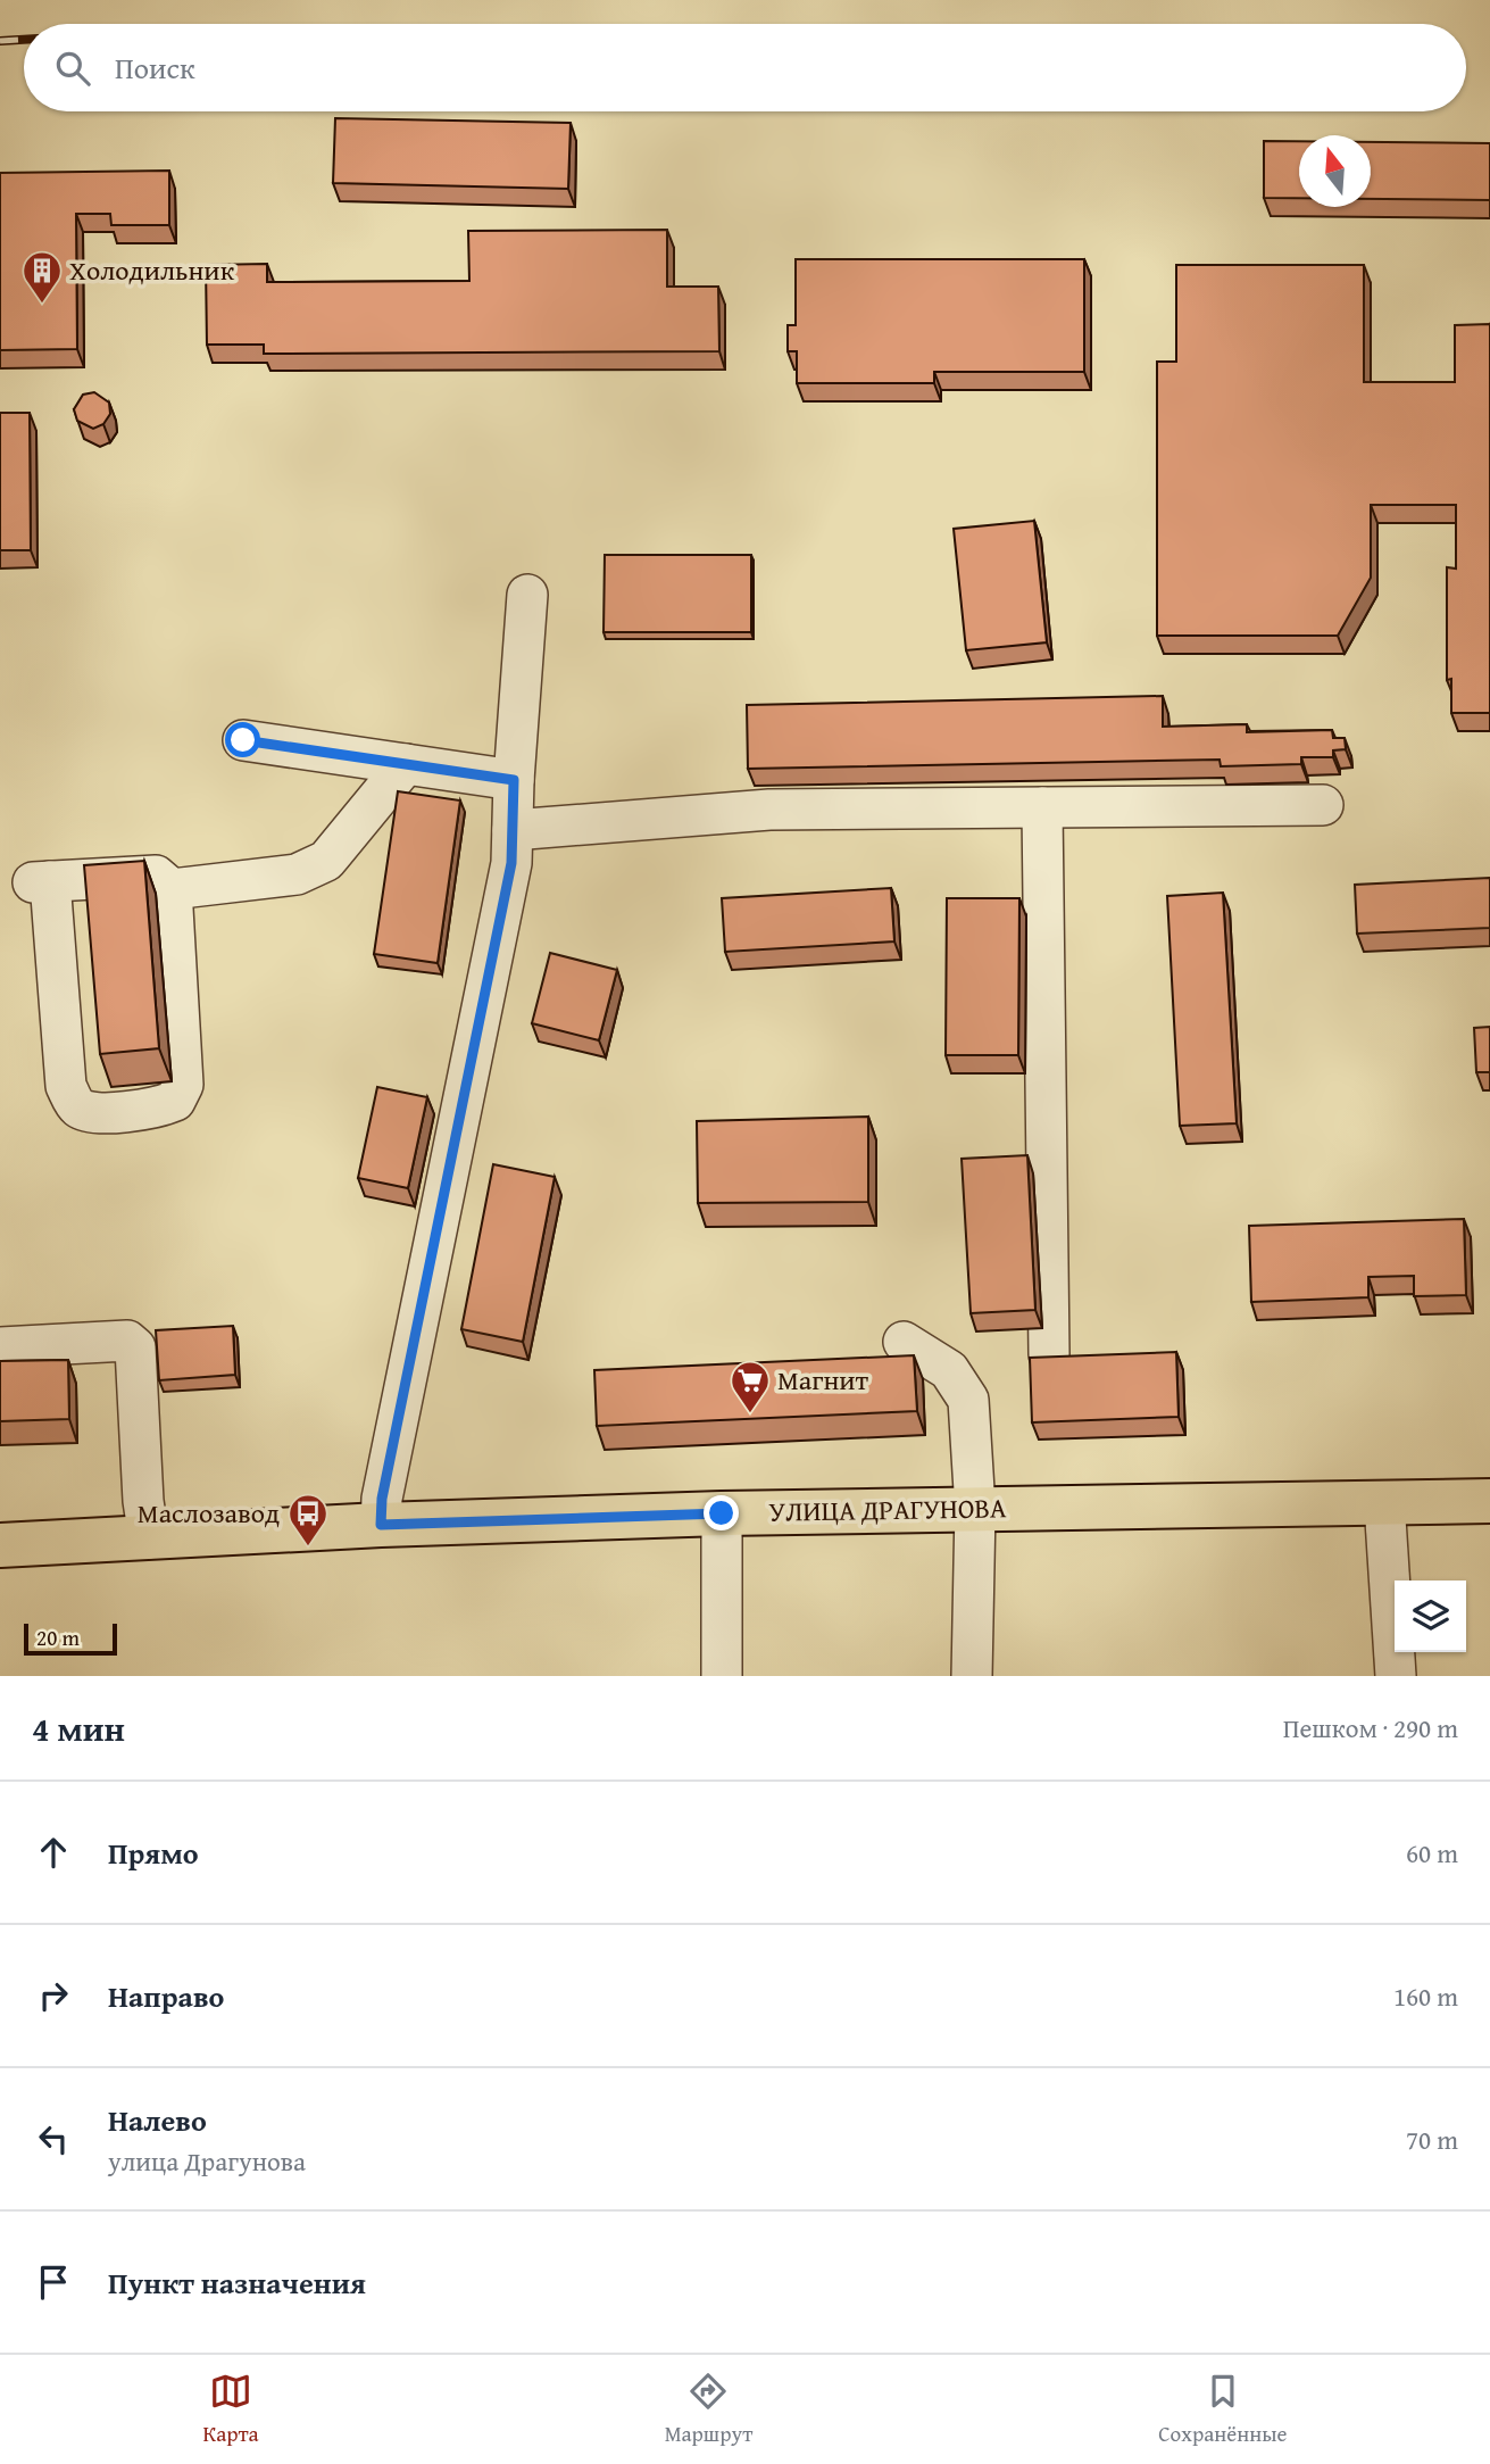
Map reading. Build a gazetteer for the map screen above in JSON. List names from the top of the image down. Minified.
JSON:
{"streets":{"main road":["УЛИЦА ДРАГУНОВА"]},"places":{"building":["Холодильник"],"supermarket":["Магнит"],"bus stop":["Маслозавод"]},"scale_bar":"20 m","north":"top","page":{"search":"Поиск","scale":"20 m","heading":["4 мин","Пешком · 290 m"],"list":[["Прямо","60 m"],["Направо","160 m"],["Налево","улица Драгунова","70 m"],"Пункт назначения"],"nav":["Карта","Маршрут","Сохранённые"]}}
